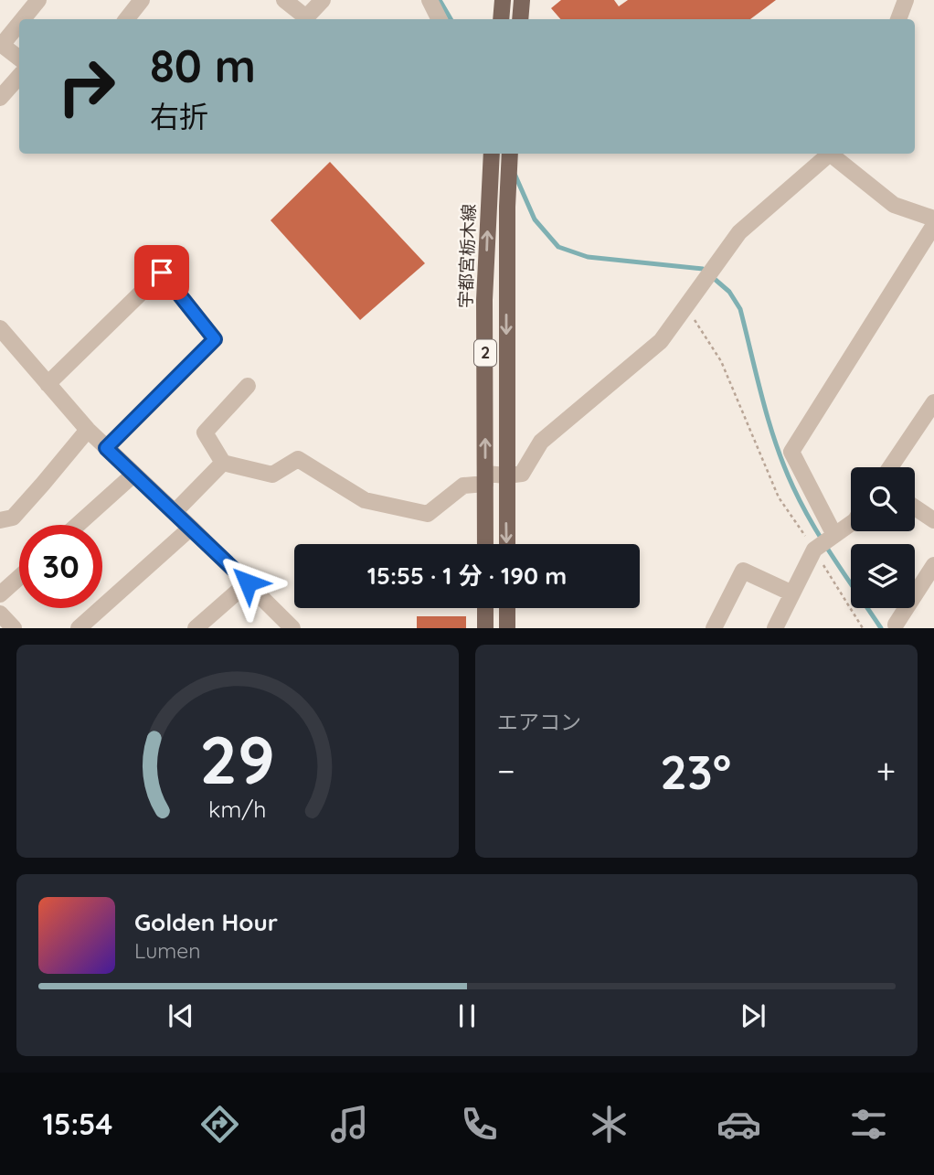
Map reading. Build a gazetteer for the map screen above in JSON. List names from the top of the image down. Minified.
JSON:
{"streets":{"main road":["宇都宮栃木線","2"]},"page":{"turn":["80 m","右折"],"limit":"30","trip":"15:55 · 1 分 · 190 m","tile":"エアコン","heat":["−","23°","+"],"song":["Golden Hour","Lumen"],"tabs":"15:54","gauge":["29","km/h"]}}
